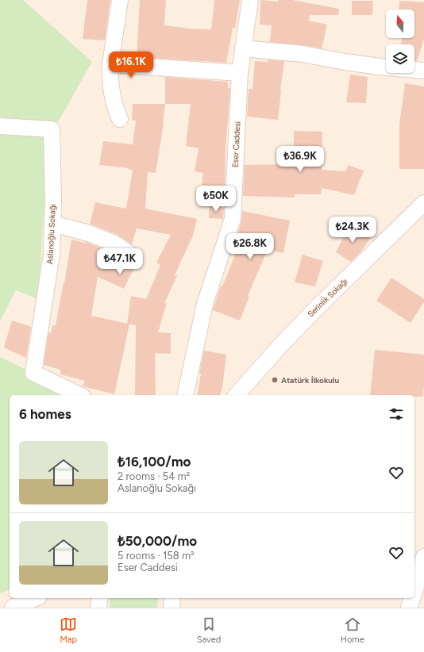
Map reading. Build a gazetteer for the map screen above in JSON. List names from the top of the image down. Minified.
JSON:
{"streets":{"street":["Eser Caddesi","Aslanoğlu Sokağı","Serinlik Sokağı"]},"places":["Atatürk İlkokulu"],"north":"top","page":{"price":["₺16.1K","₺36.9K","₺50K","₺24.3K","₺26.8K","₺47.1K"],"heading":"6 homes","list":[{"name":"₺16,100/mo","note":"2 rooms · 54 m² · Aslanoğlu Sokağı"},{"name":"₺50,000/mo","note":"5 rooms · 158 m² · Eser Caddesi"}],"tabs":["Map","Saved","Home"]}}
